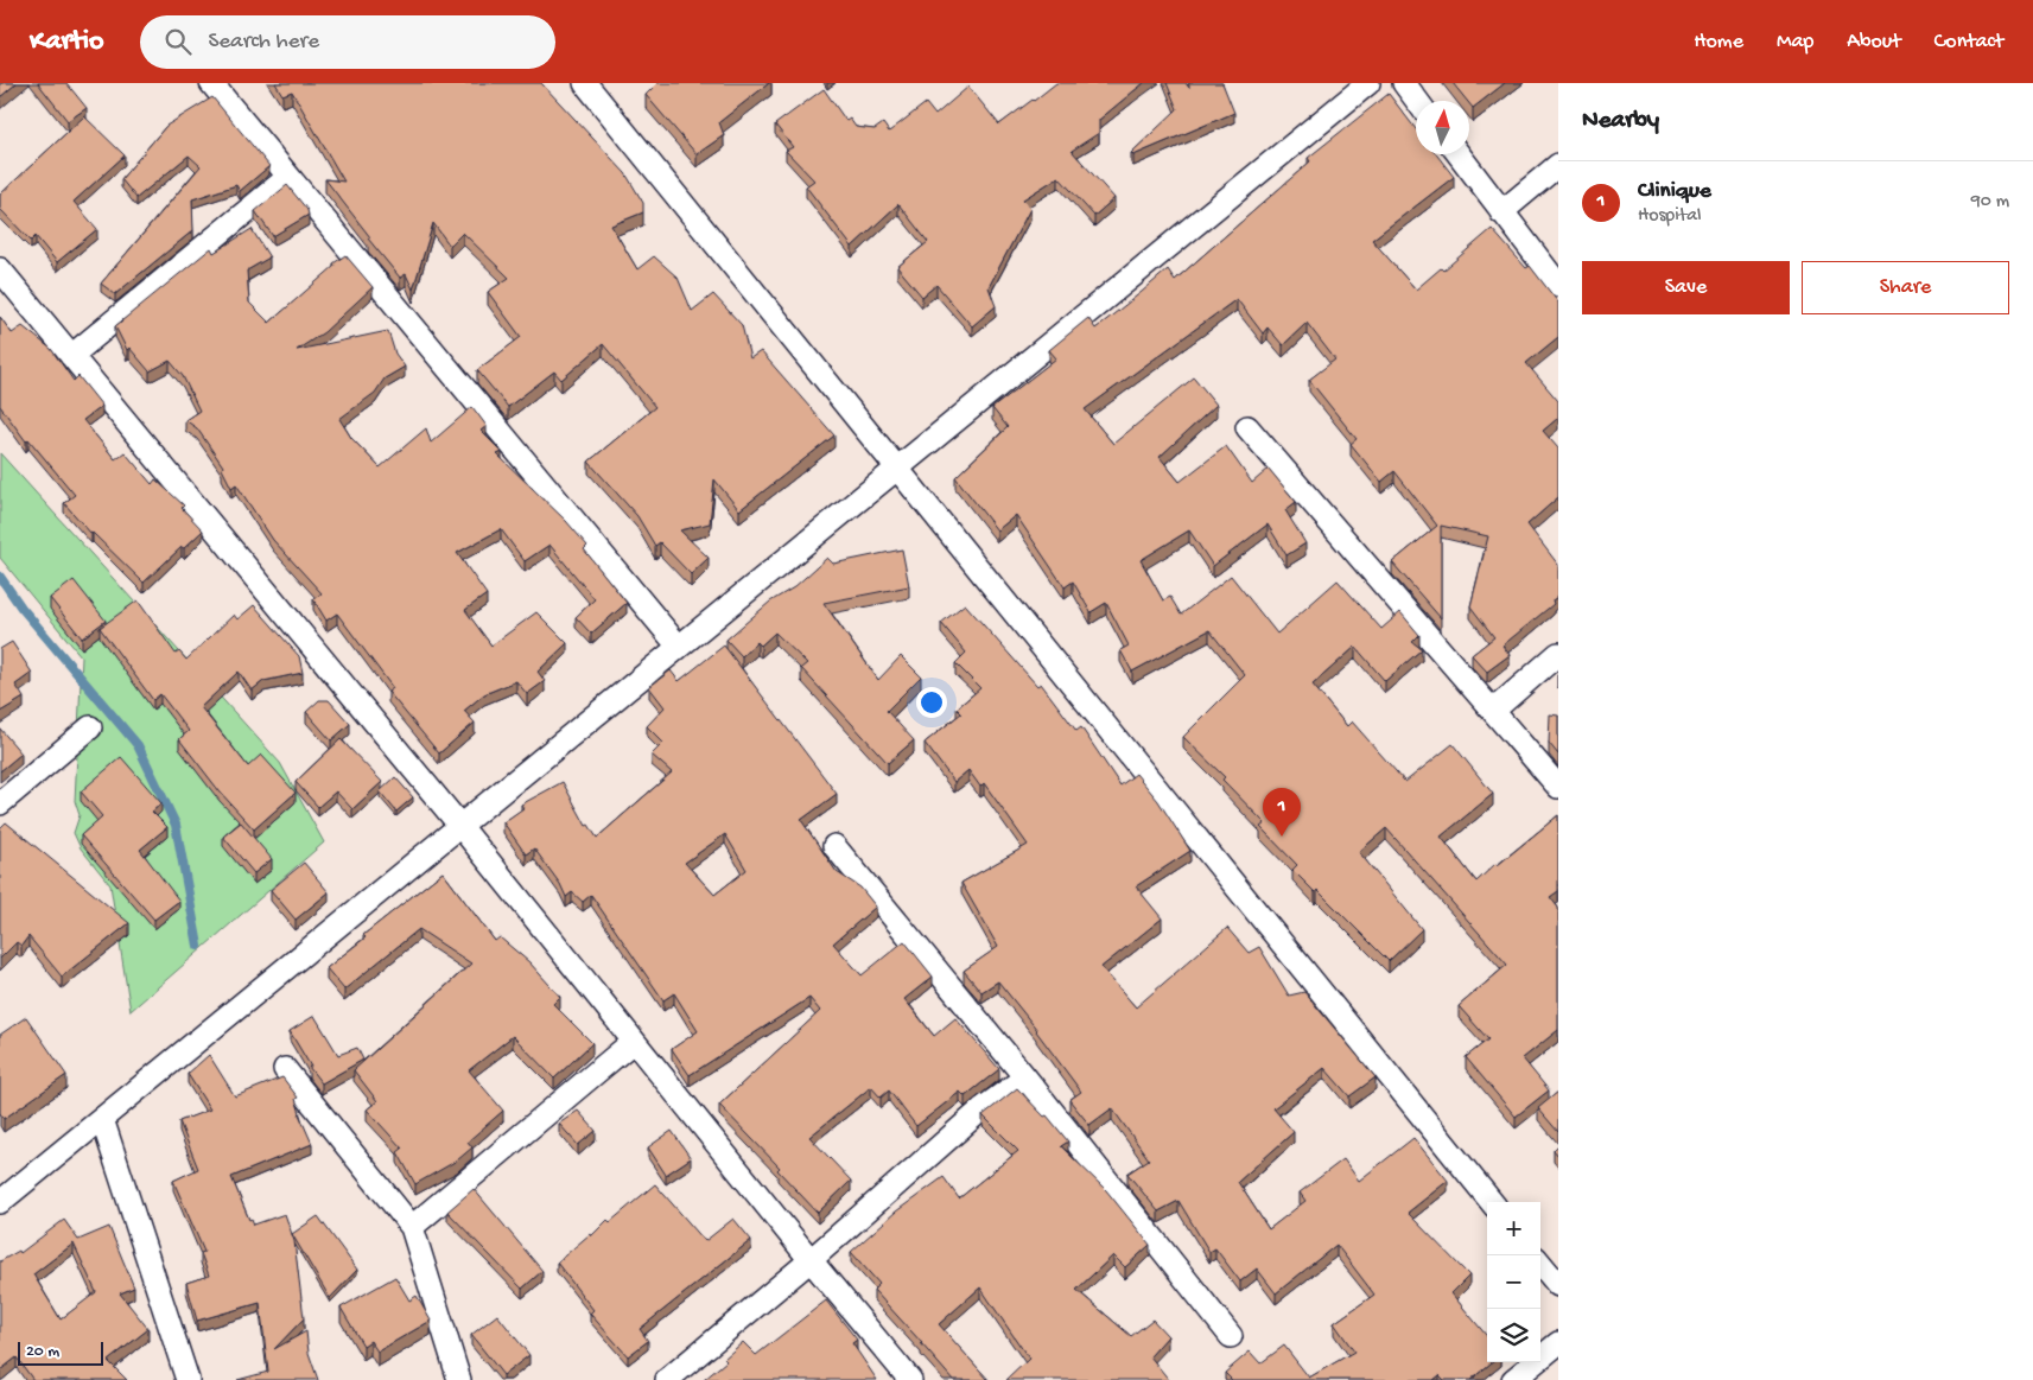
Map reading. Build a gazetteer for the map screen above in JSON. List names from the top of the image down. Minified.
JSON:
{"scale_bar":"20 m","north":"top","page":{"header":"Kartio","search":"Search here","nav":["Home","Map","About","Contact"],"heading":"Nearby","list":[{"mark":"1","name":"Clinique","note":"Hospital","value":"90 m"}],"buttons":["Save","Share"],"pins":"1","map_buttons":["+","−"],"scale":"20 m"}}
